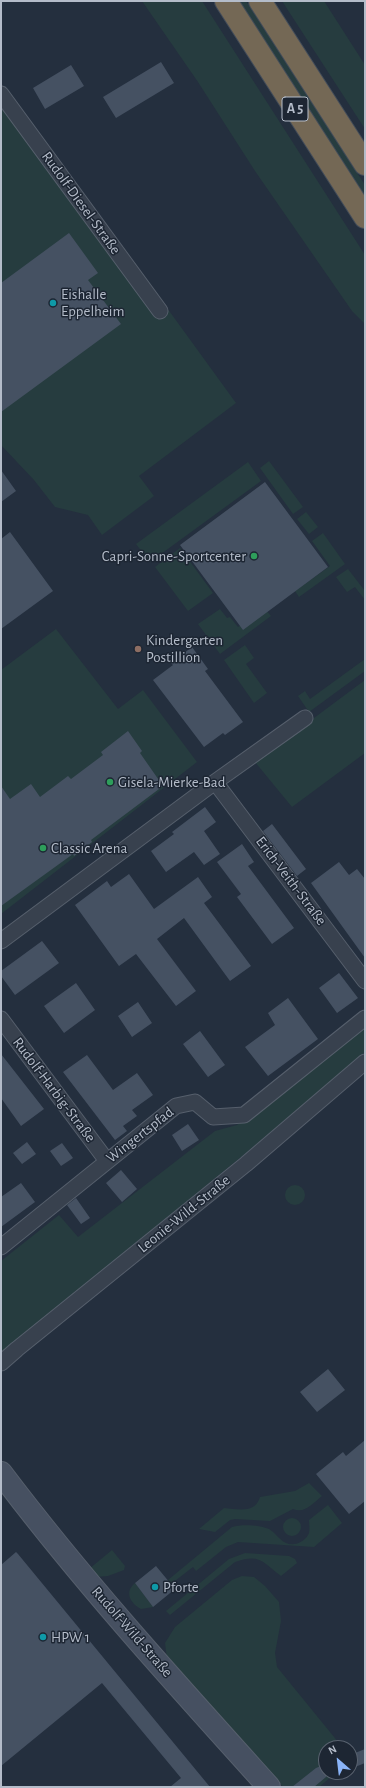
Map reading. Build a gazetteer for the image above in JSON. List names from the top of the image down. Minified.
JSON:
{"streets":{"highway":["A 5"],"street":["Rudolf-Diesel-Straße","Erich-Veith-Straße","Rudolf-Harbig-Straße","Wingertspfad","Leonie-Wild-Straße","Rudolf-Wild-Straße"]},"crossings":[["Rudolf-Harbig-Straße","Wingertspfad"]],"places":["Eishalle Eppelheim","Capri-Sonne-Sportcenter","Kindergarten Postillion","Gisela-Mierke-Bad","Classic Arena","Pforte","HPW 1"],"north":"top left"}
